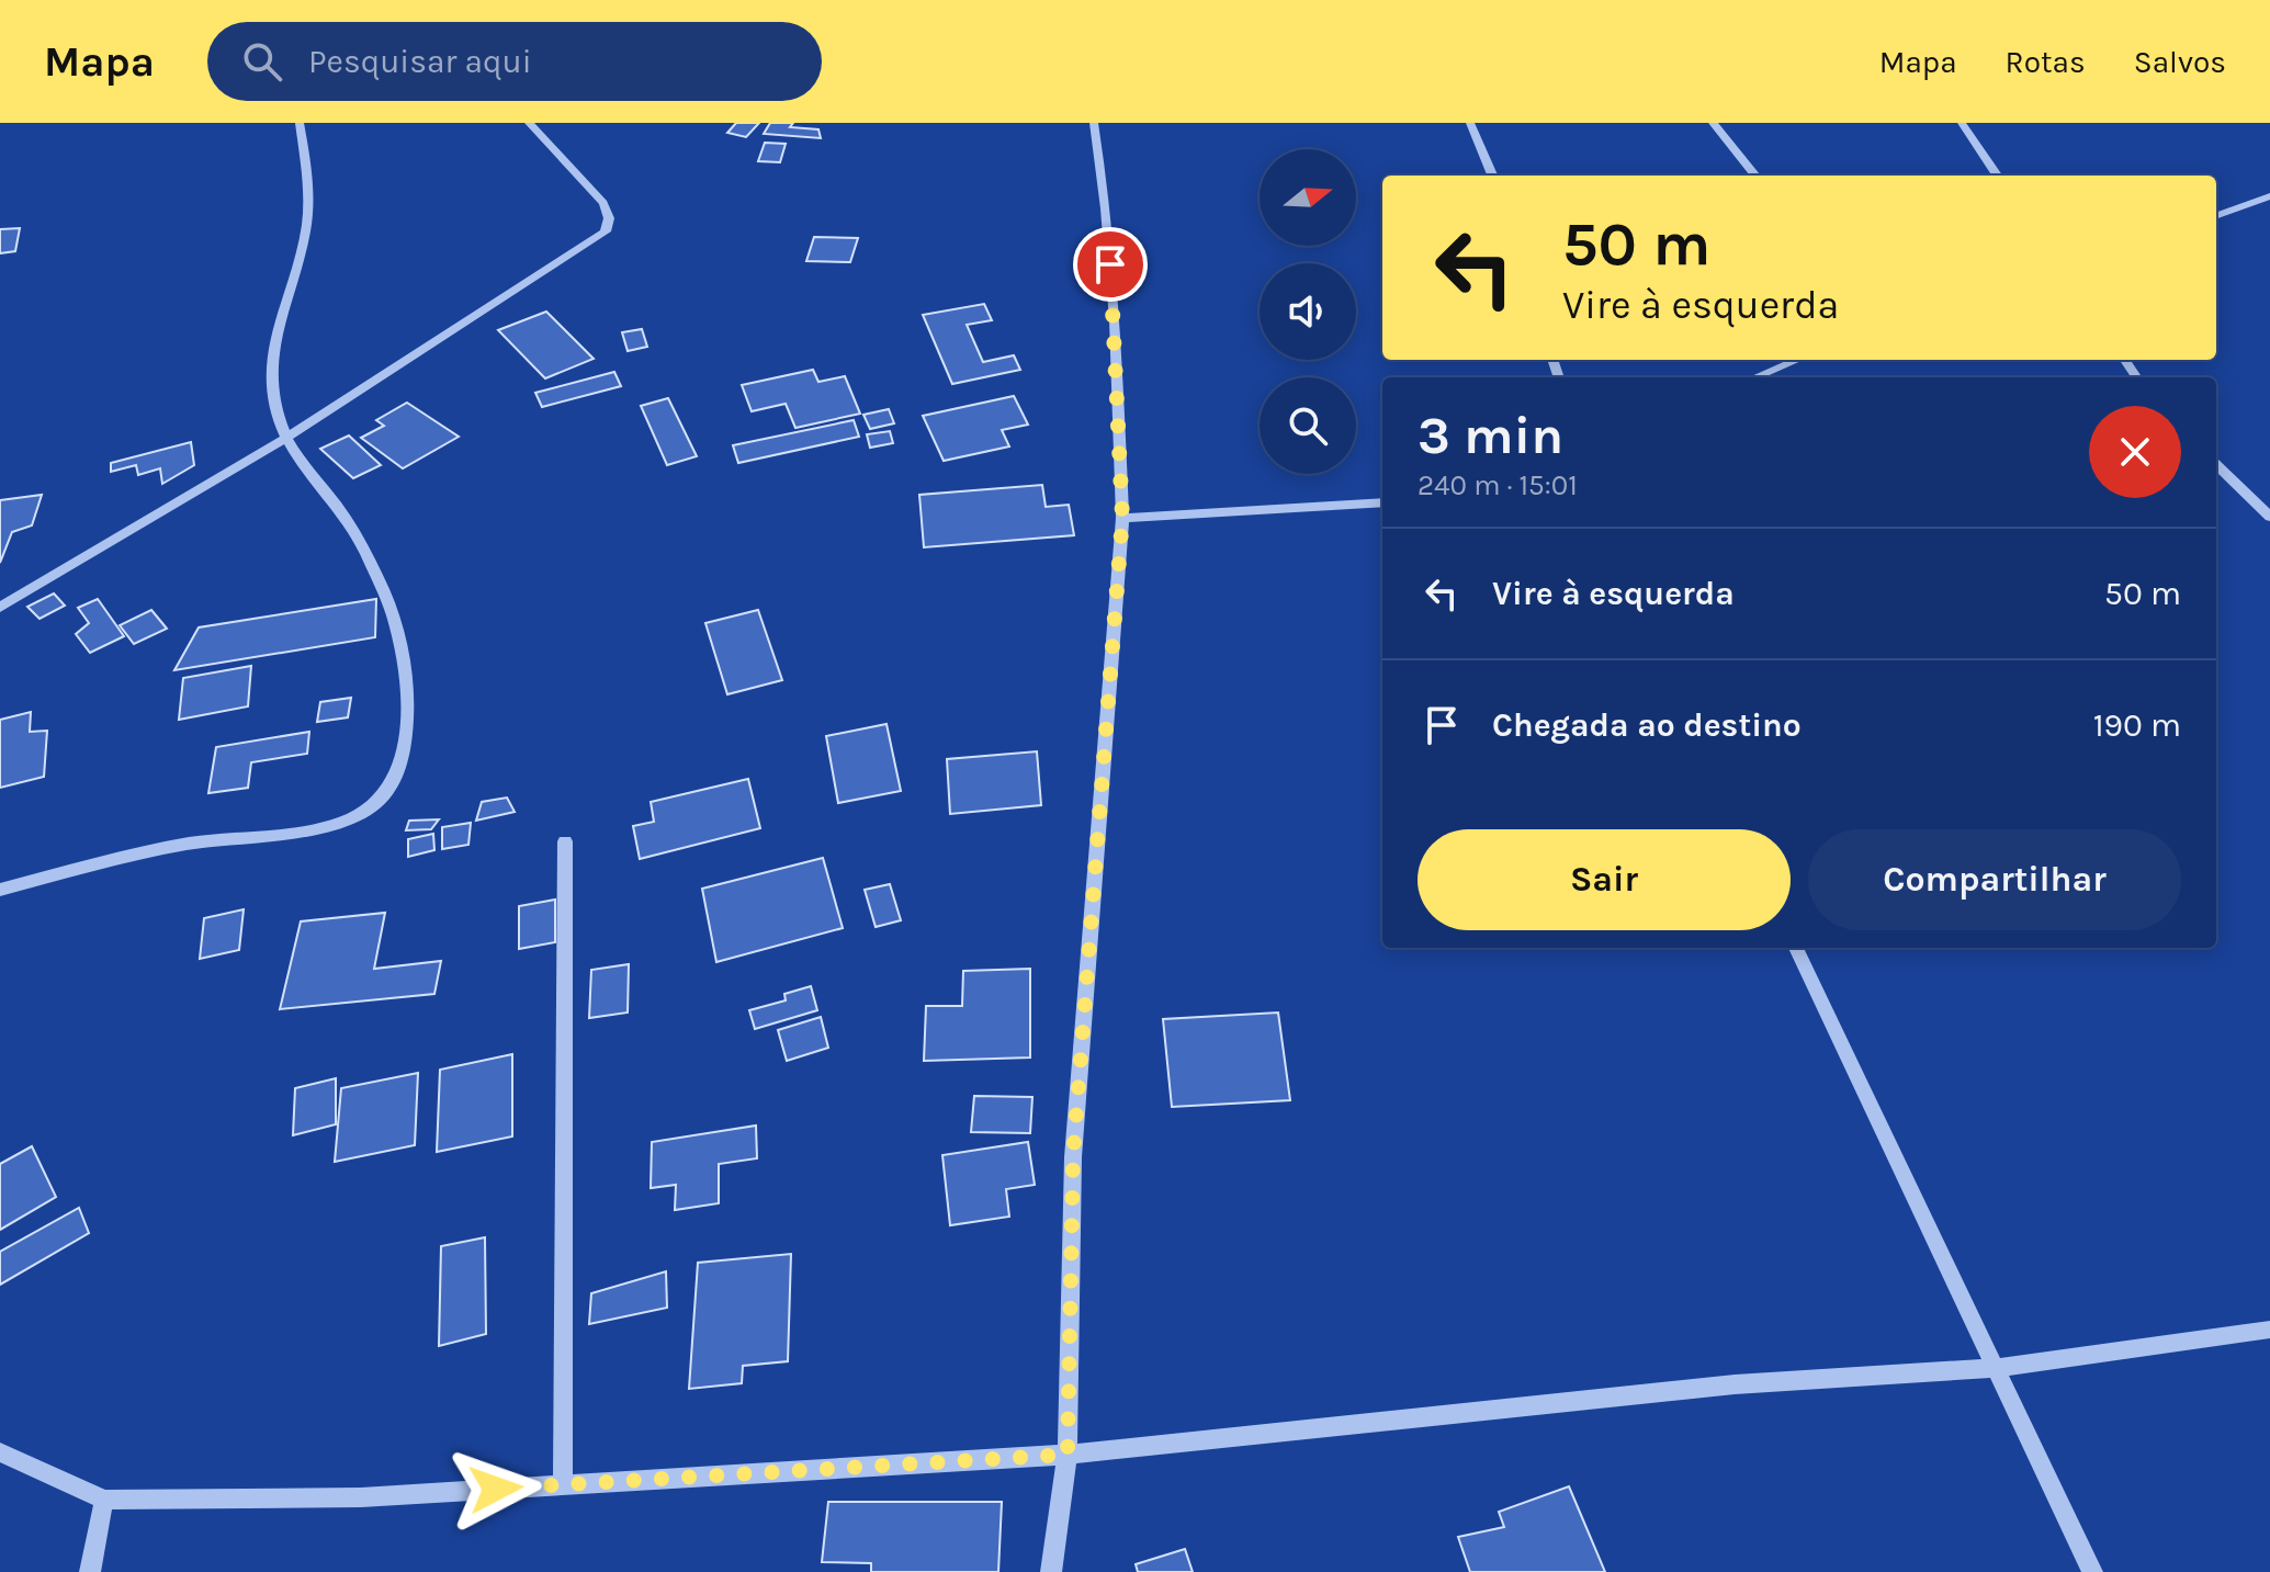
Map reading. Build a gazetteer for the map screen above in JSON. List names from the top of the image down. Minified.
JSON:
{"north":"right","page":{"header":"Mapa","search":"Pesquisar aqui","nav":["Mapa","Rotas","Salvos"],"turn":["50 m","Vire à esquerda"],"heading":["3 min","240 m · 15:01"],"list":[{"name":"Vire à esquerda","value":"50 m"},{"name":"Chegada ao destino","value":"190 m"}],"buttons":["Sair","Compartilhar"]}}
